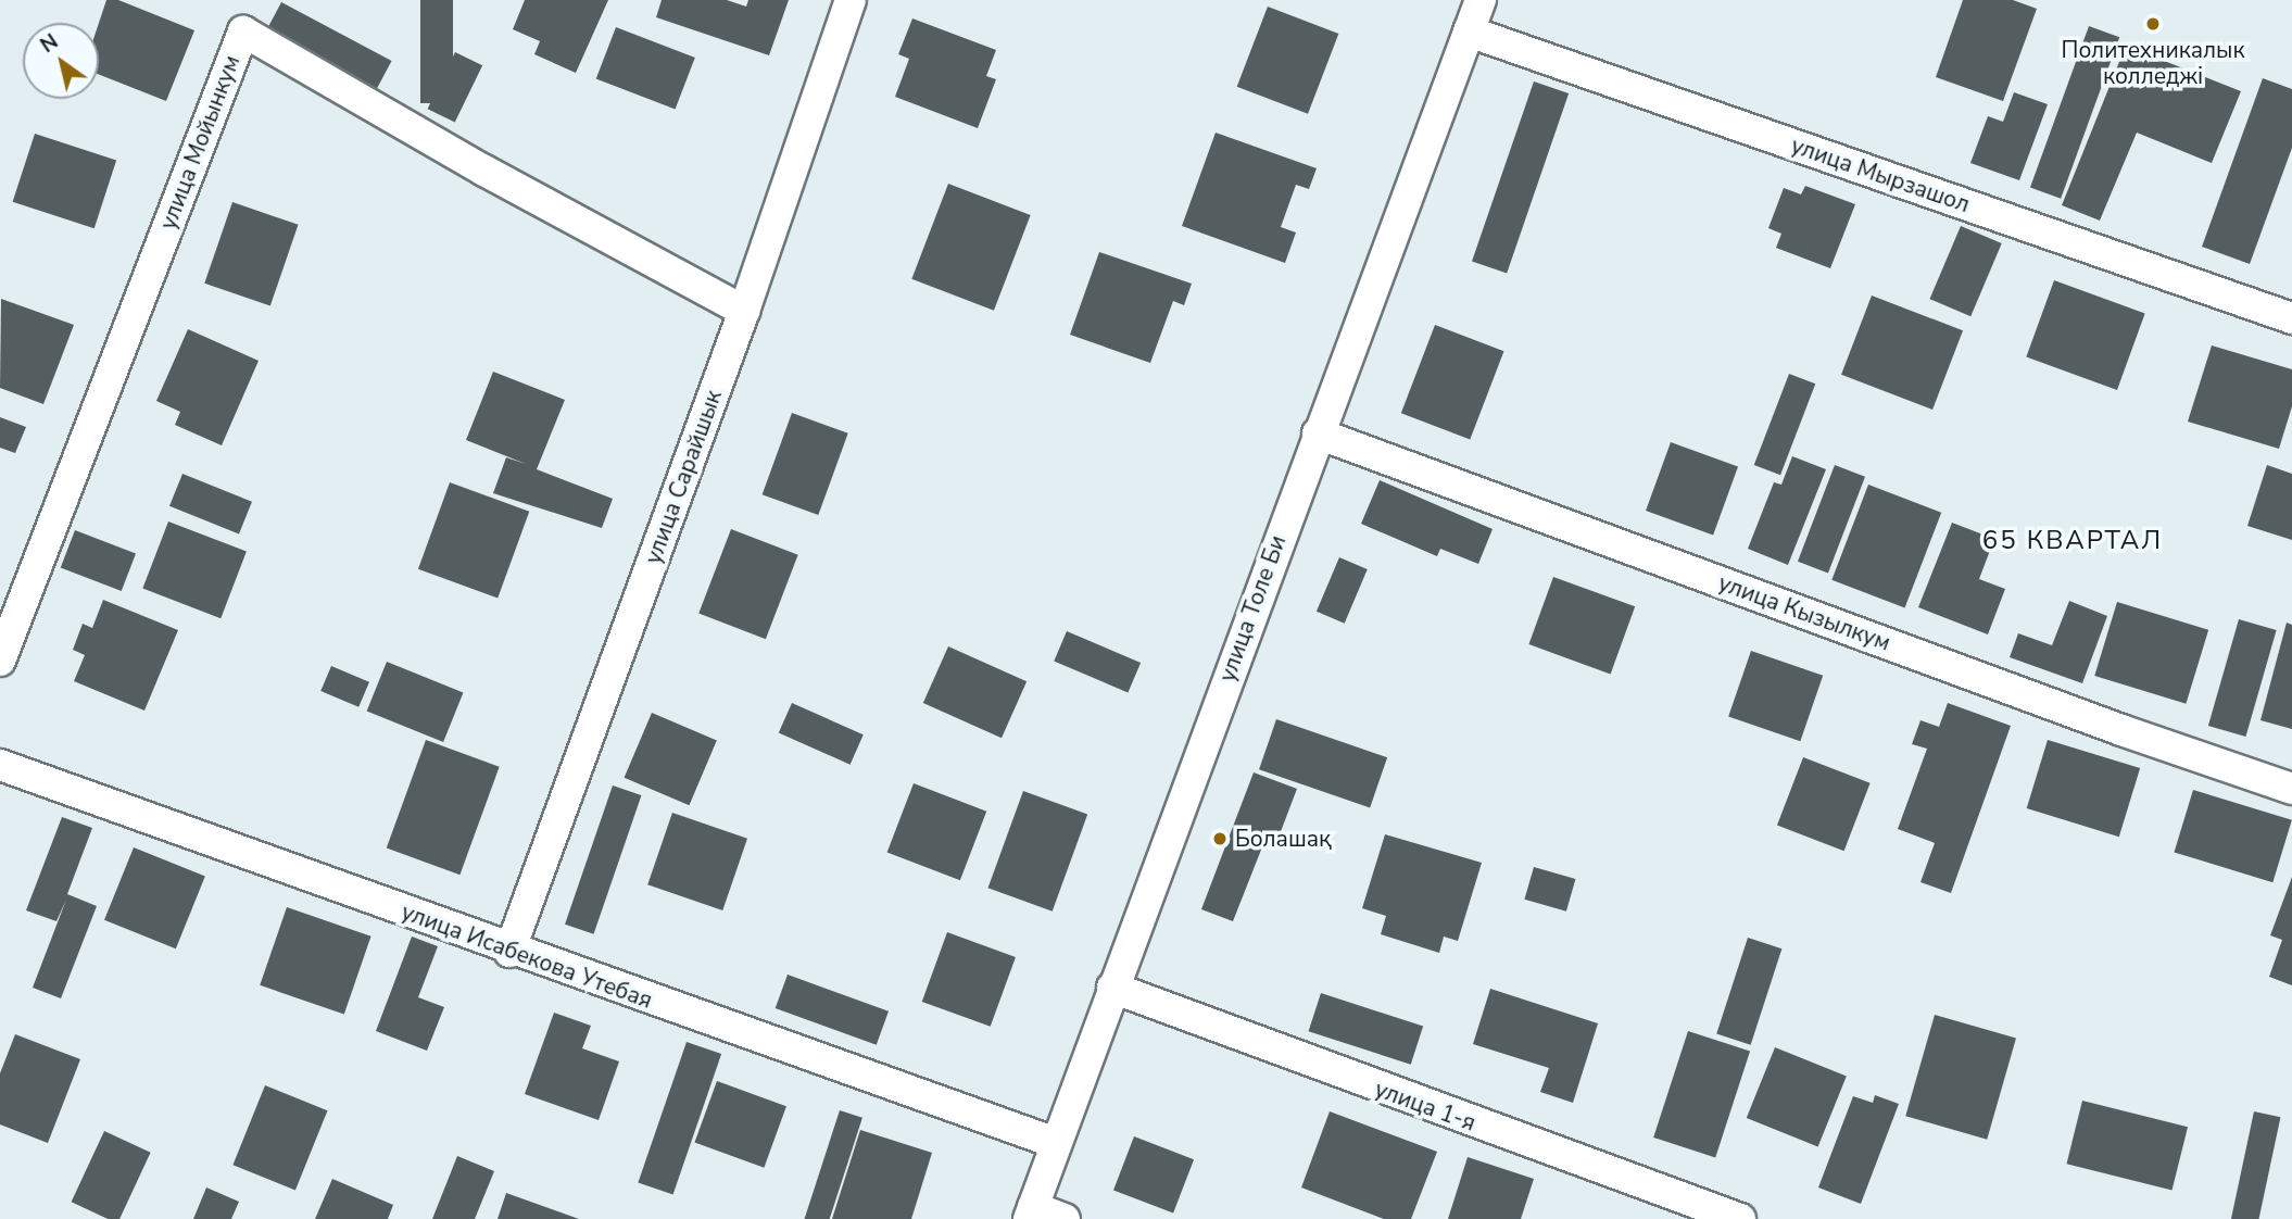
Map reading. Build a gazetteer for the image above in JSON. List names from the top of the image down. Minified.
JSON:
{"streets":{"street":["улица Мойынкум","улица Мырзашол","улица Сарайшык","улица Толе Би","улица Кызылкум","улица Исабекова Утебая","улица 1-я"]},"crossings":[["улица Мойынкум","улица Сарайшык"],["улица Мырзашол","улица Толе Би"],["улица Сарайшык","улица Исабекова Утебая"],["улица Толе Би","улица Кызылкум"],["улица Толе Би","улица Исабекова Утебая"],["улица Толе Би","улица 1-я"]],"districts":["65 КВАРТАЛ"],"places":["Политехникалык колледжі","Болашақ"],"north":"top left"}
